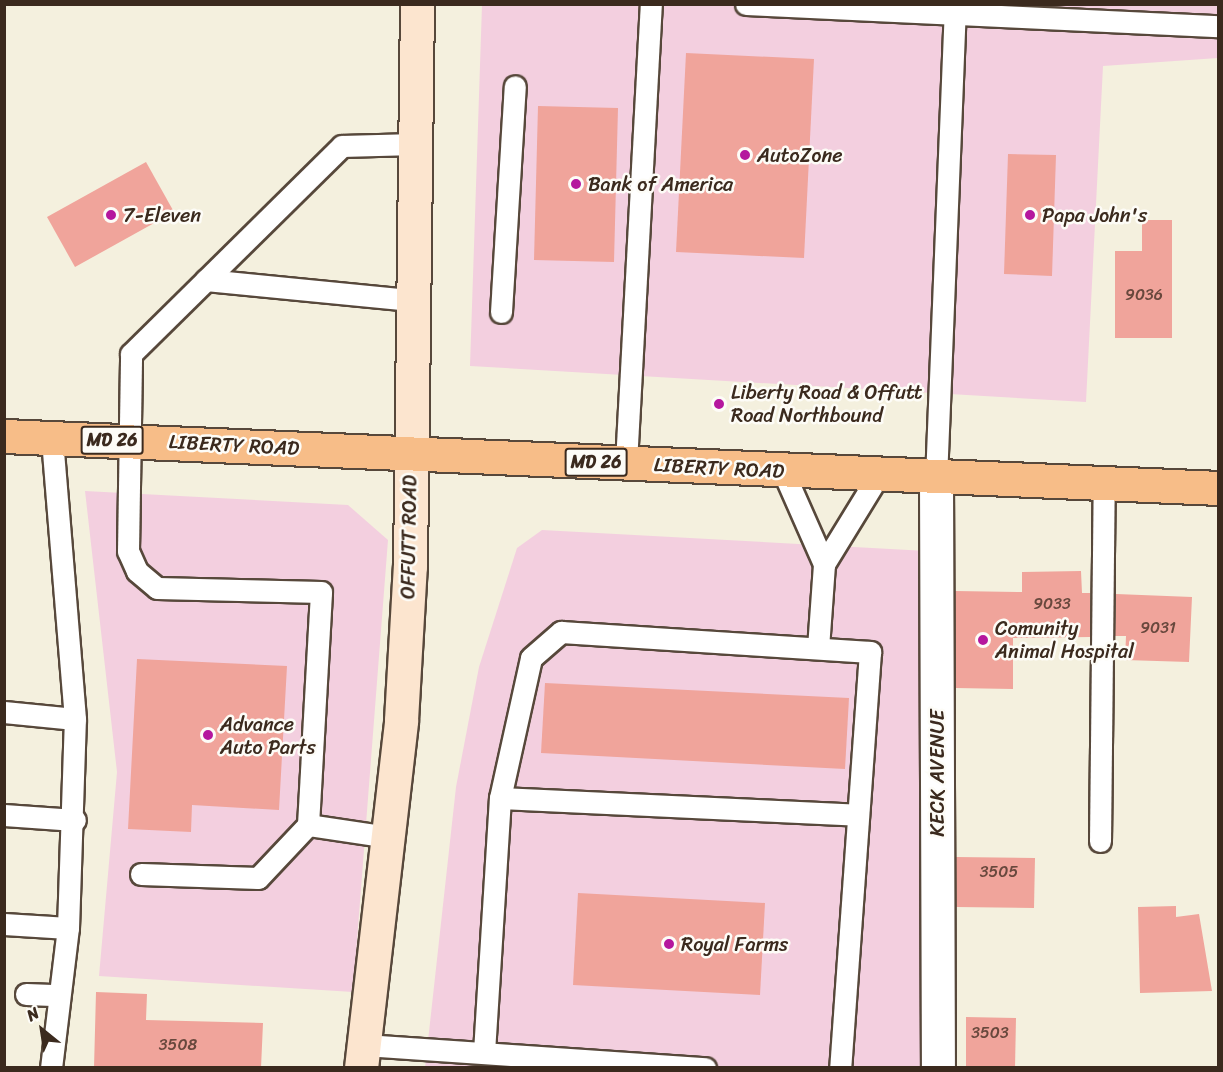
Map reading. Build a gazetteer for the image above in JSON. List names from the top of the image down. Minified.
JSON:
{"streets":{"main road":["MD 26","LIBERTY ROAD"],"street":["OFFUTT ROAD","KECK AVENUE"]},"crossings":[["LIBERTY ROAD","OFFUTT ROAD"],["LIBERTY ROAD","KECK AVENUE"]],"places":["AutoZone","Bank of America","7-Eleven","Papa John's","Liberty Road & Offutt Road Northbound","Comunity Animal Hospital","Advance Auto Parts","Royal Farms"],"house_numbers":["9036","9033","9031","3505","3503","3508"],"north":"top left"}
